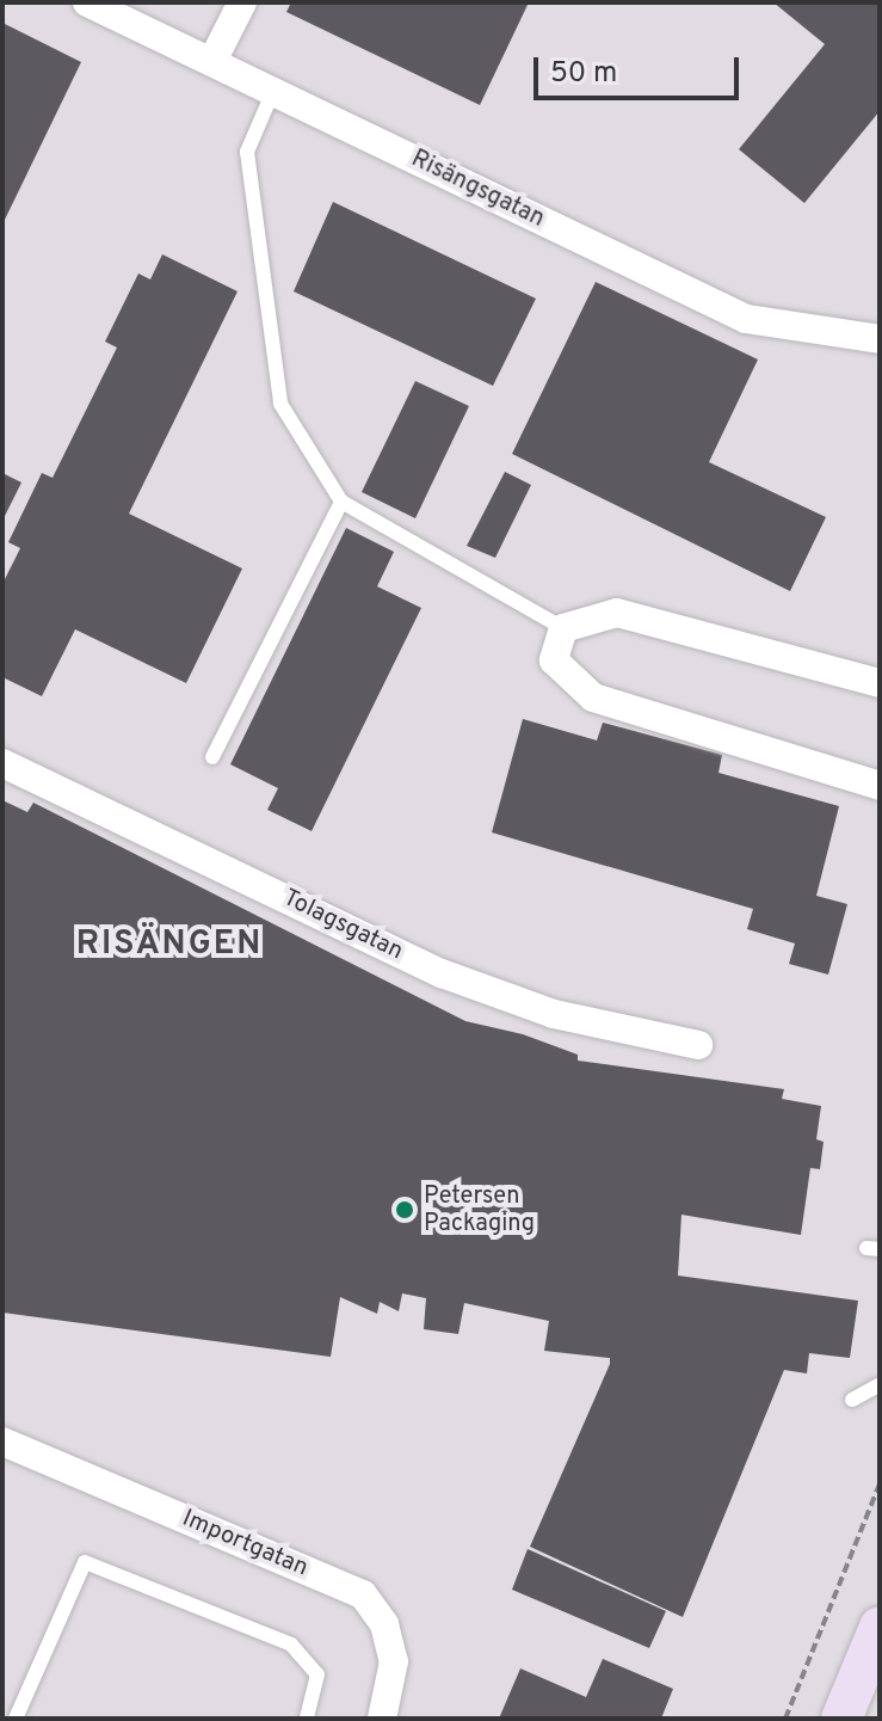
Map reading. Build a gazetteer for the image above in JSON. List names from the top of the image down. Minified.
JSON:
{"streets":{"street":["Risängsgatan","Tolagsgatan","Importgatan"]},"districts":["RISÄNGEN"],"places":["Petersen Packaging"],"scale_bar":"50 m"}
